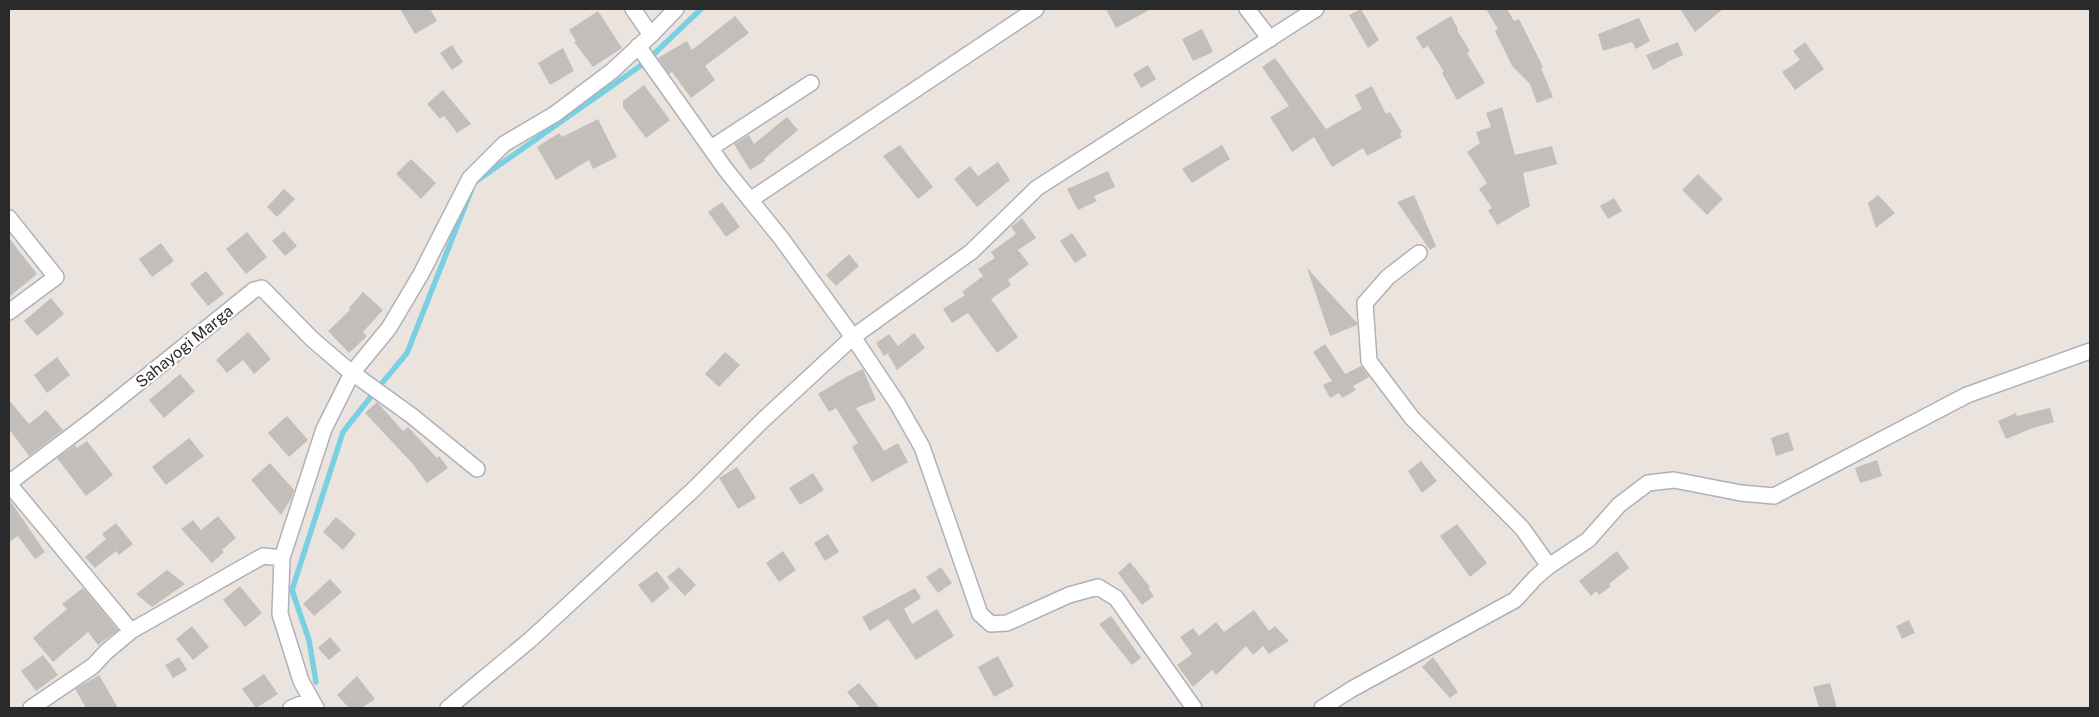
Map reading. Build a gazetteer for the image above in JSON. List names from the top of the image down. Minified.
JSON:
{"streets":{"street":["Sahayogi Marga"]}}
